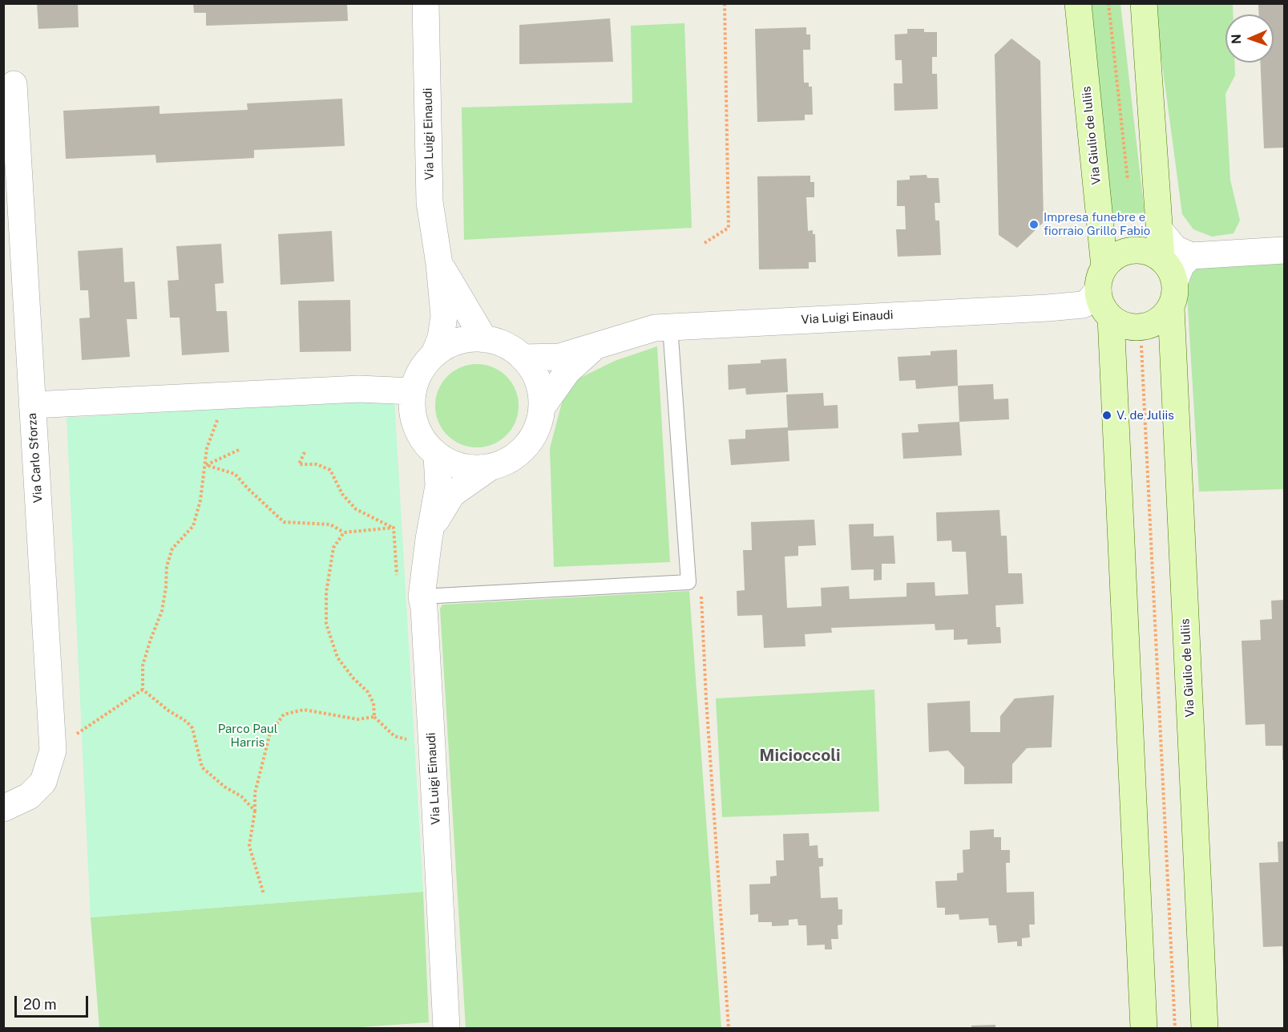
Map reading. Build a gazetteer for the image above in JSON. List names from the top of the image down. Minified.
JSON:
{"streets":{"main road":["Via Giulio de Iuliis"],"street":["Via Luigi Einaudi","Via Carlo Sforza"]},"crossings":[["Via Luigi Einaudi","Via Giulio de Iuliis"]],"districts":["Micioccoli"],"parks":["Parco Paul Harris"],"places":["Impresa funebre e fiorraio Grillo Fabio","V. de Juliis"],"scale_bar":"20 m","north":"left"}
